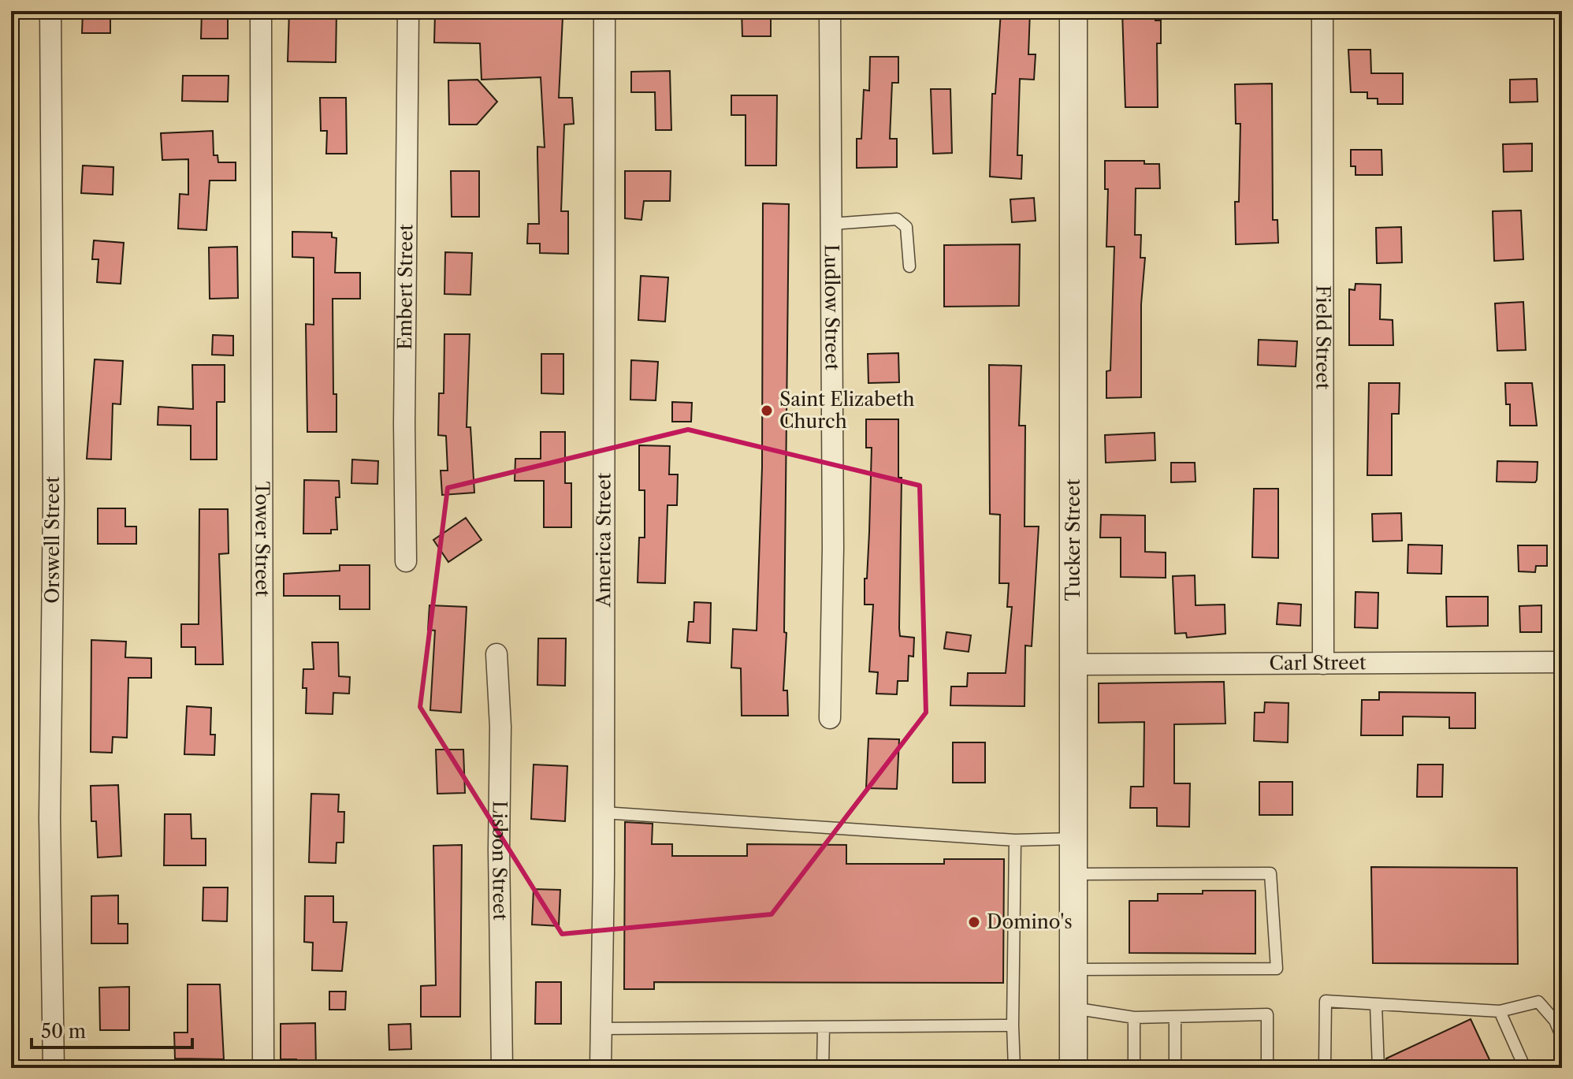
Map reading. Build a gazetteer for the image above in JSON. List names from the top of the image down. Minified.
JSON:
{"streets":{"street":["Embert Street","Ludlow Street","Field Street","Tower Street","Orswell Street","America Street","Tucker Street","Carl Street","Lisbon Street"]},"crossings":[["Field Street","Carl Street"],["Tucker Street","Carl Street"]],"places":["Saint Elizabeth Church","Domino's"],"scale_bar":"50 m"}
